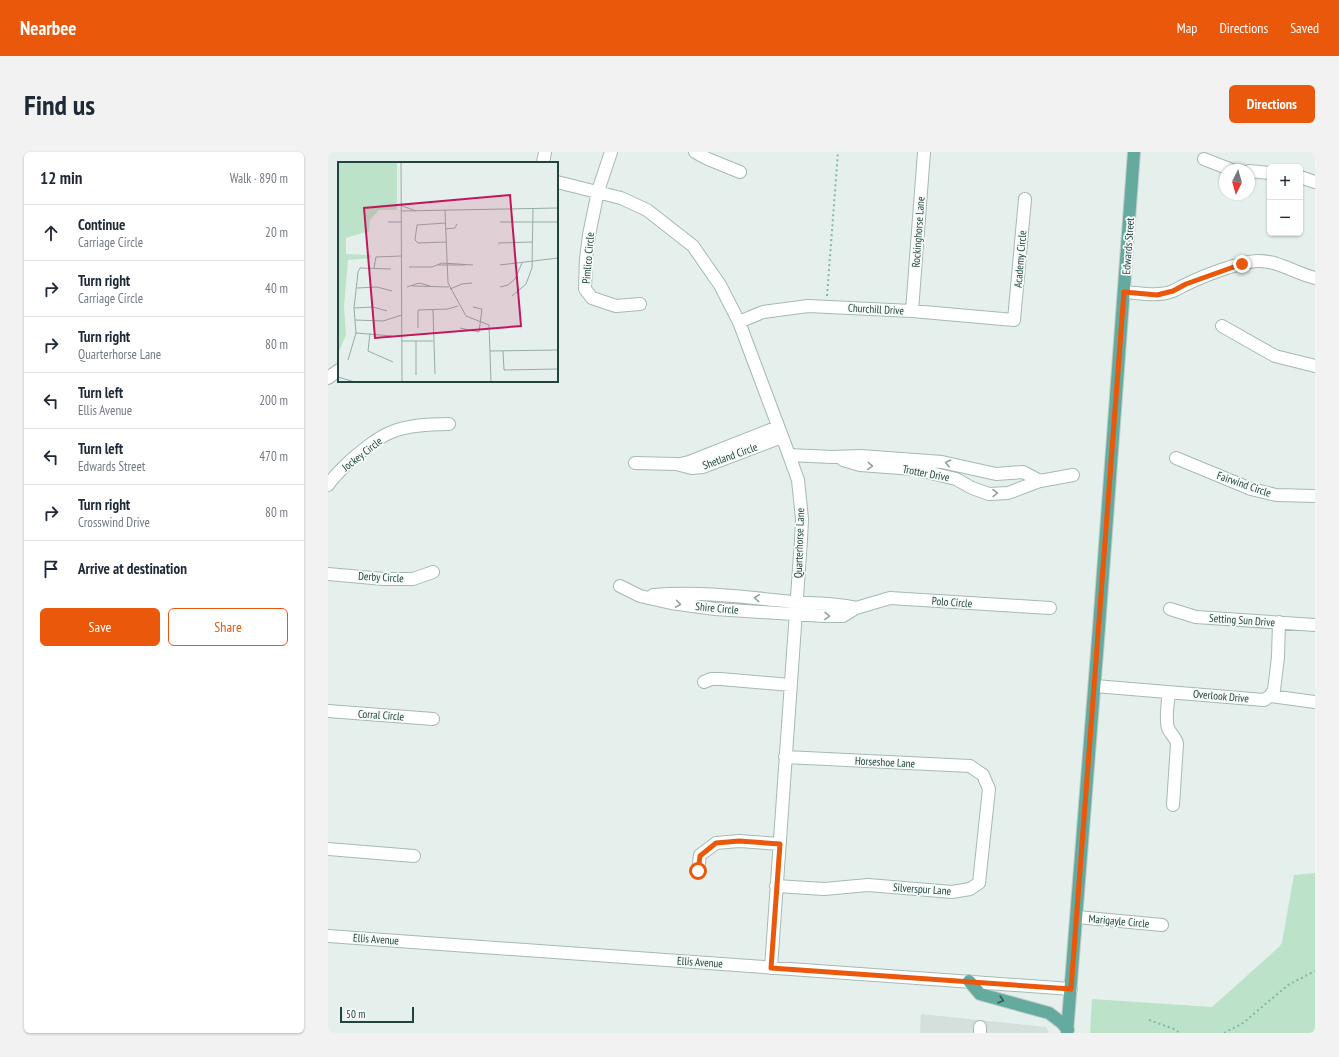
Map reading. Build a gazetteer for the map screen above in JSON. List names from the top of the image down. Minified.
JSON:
{"streets":{"main road":["Edwards Street"],"street":["Rockinghorse Lane","Pimlico Circle","Academy Circle","Churchill Drive","Jockey Circle","Shetland Circle","Trotter Drive","Fairwind Circle","Quarterhorse Lane","Derby Circle","Polo Circle","Shire Circle","Setting Sun Drive","Overlook Drive","Corral Circle","Horseshoe Lane","Silverspur Lane","Marigayle Circle","Ellis Avenue"]},"crossings":[["Rockinghorse Lane","Churchill Drive"],["Edwards Street","Overlook Drive"],["Edwards Street","Marigayle Circle"],["Edwards Street","Ellis Avenue"],["Pimlico Circle","Quarterhorse Lane"],["Academy Circle","Churchill Drive"],["Churchill Drive","Quarterhorse Lane"],["Shetland Circle","Quarterhorse Lane"],["Trotter Drive","Quarterhorse Lane"],["Quarterhorse Lane","Polo Circle"],["Quarterhorse Lane","Shire Circle"],["Quarterhorse Lane","Horseshoe Lane"],["Quarterhorse Lane","Silverspur Lane"],["Quarterhorse Lane","Ellis Avenue"],["Polo Circle","Shire Circle"],["Horseshoe Lane","Silverspur Lane"]],"scale_bar":"50 m","north":"bottom","page":{"header":"Nearbee","nav":["Map","Directions","Saved"],"buttons":["Directions",["Save","Share"]],"title":"Find us","heading":["12 min","Walk · 890 m"],"map_buttons":["+","−"],"list":[["Continue","Carriage Circle","20 m"],["Turn right","Carriage Circle","40 m"],["Turn right","Quarterhorse Lane","80 m"],["Turn left","Ellis Avenue","200 m"],["Turn left","Edwards Street","470 m"],["Turn right","Crosswind Drive","80 m"],"Arrive at destination"],"scale":"50 m"}}
